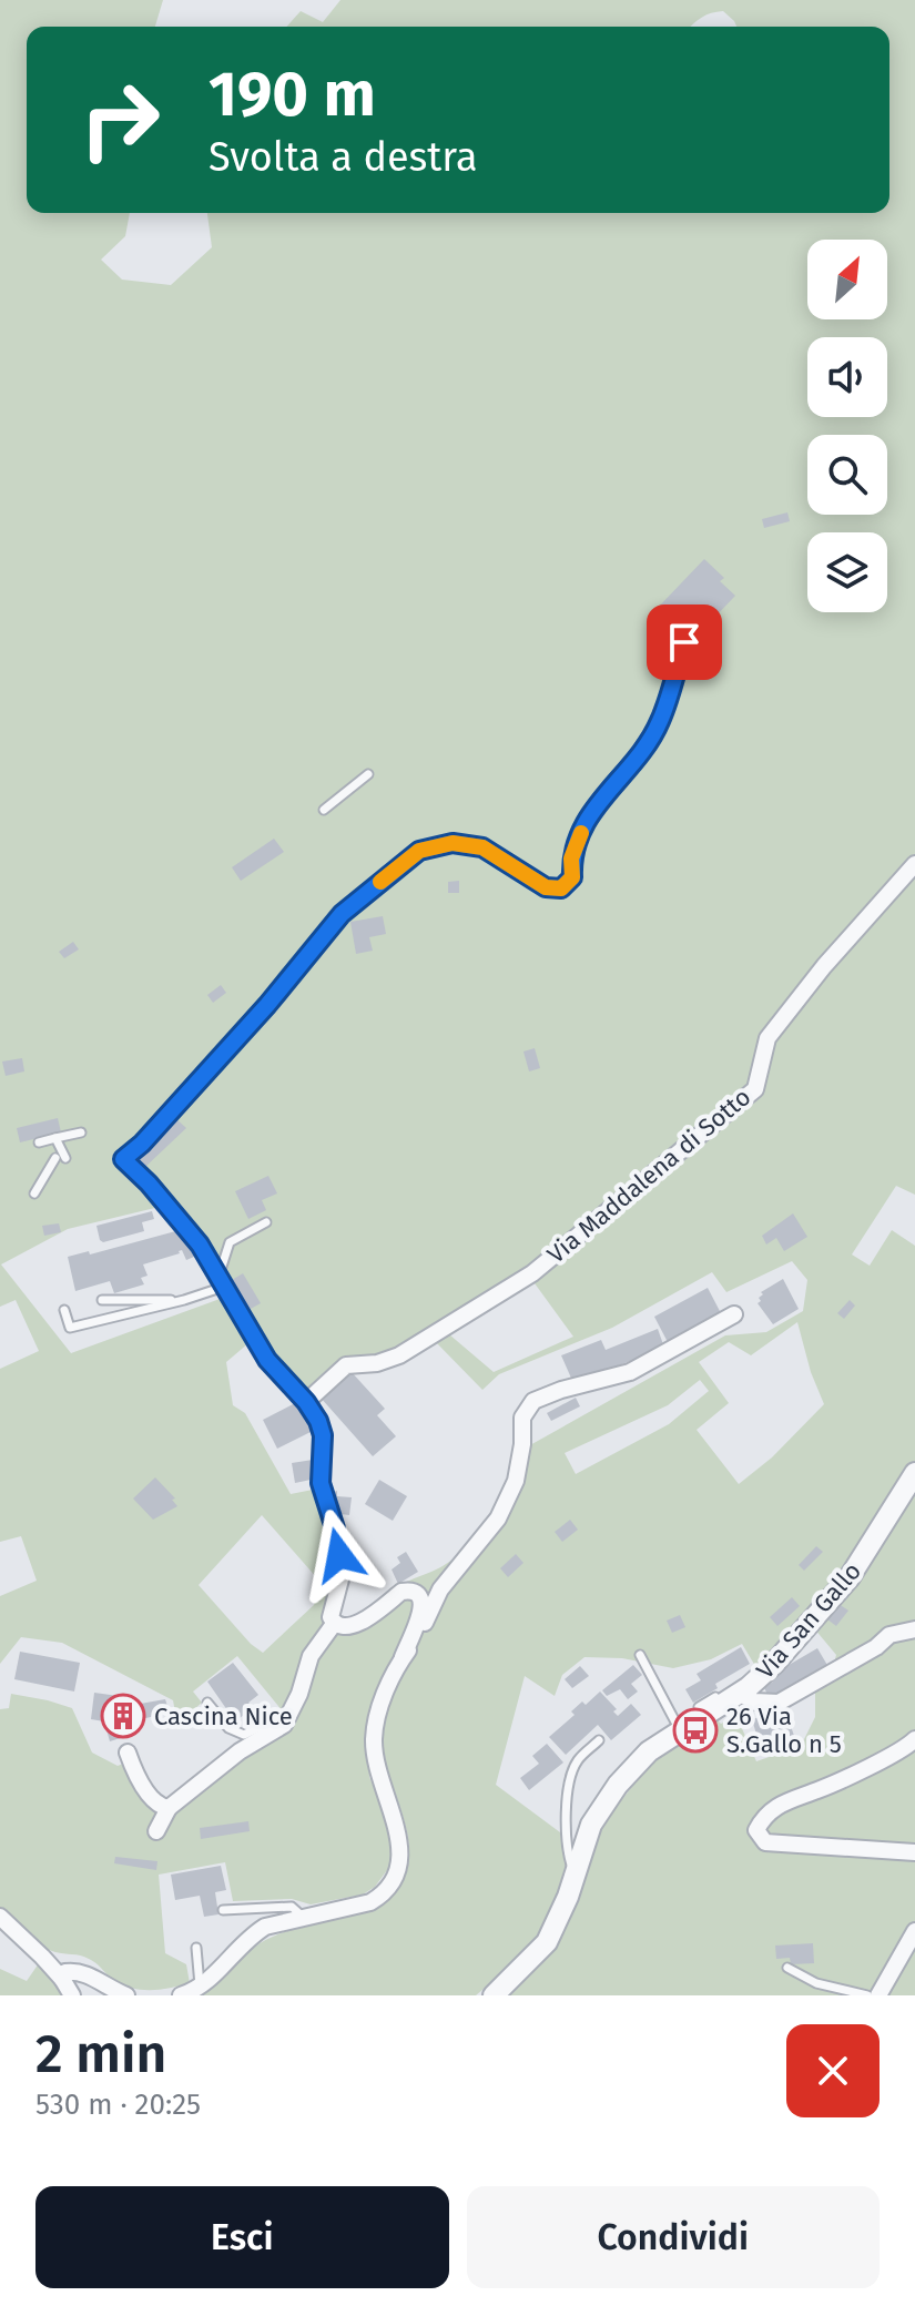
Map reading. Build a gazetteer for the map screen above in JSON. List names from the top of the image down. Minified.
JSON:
{"streets":{"street":["Via Maddalena di Sotto","Via San Gallo"]},"places":{"building":["Cascina Nice"],"bus stop":["26 Via S.Gallo n 5"]},"north":"top right","page":{"turn":["190 m","Svolta a destra"],"heading":["2 min","530 m · 20:25"],"buttons":["Esci","Condividi"]}}
